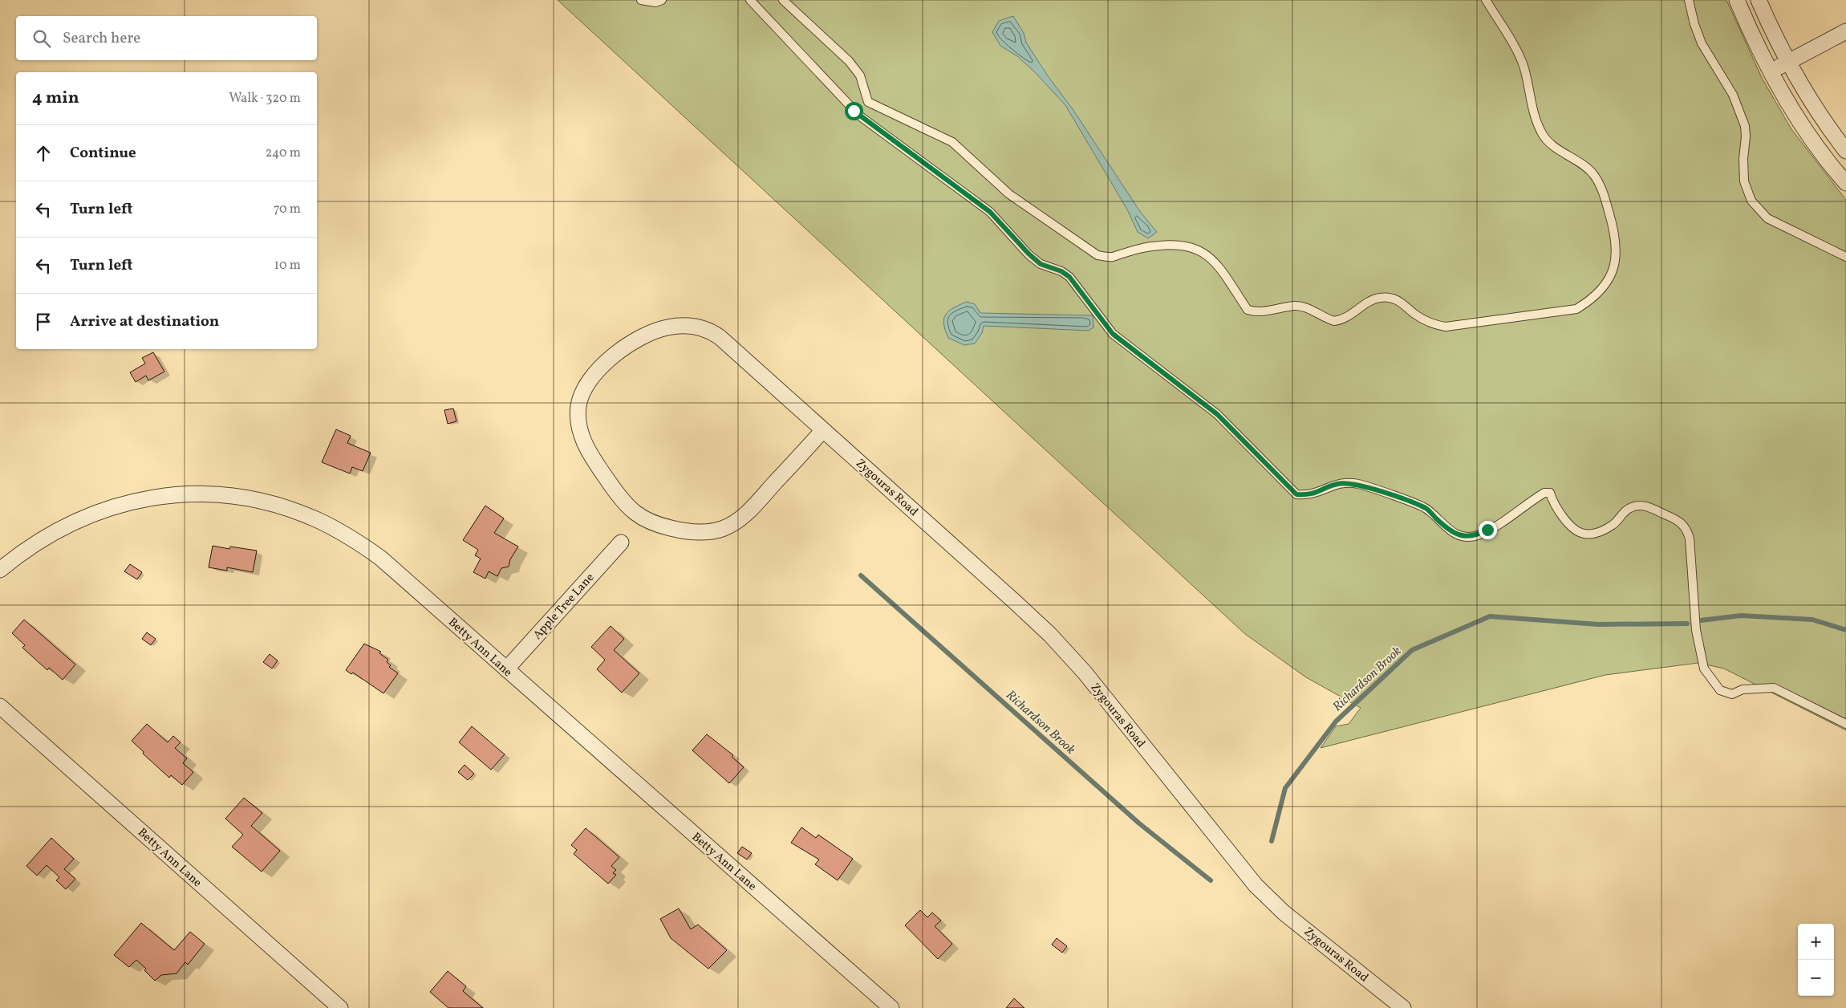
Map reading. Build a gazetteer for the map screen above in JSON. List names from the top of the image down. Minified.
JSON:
{"streets":{"street":["Zygouras Road","Apple Tree Lane","Betty Ann Lane"]},"crossings":[["Apple Tree Lane","Betty Ann Lane"]],"water":["Richardson Brook"],"page":{"search":"Search here","heading":["4 min","Walk · 320 m"],"list":[["Continue","240 m"],["Turn left","70 m"],["Turn left","10 m"],"Arrive at destination"],"map_buttons":["+","−"]}}
